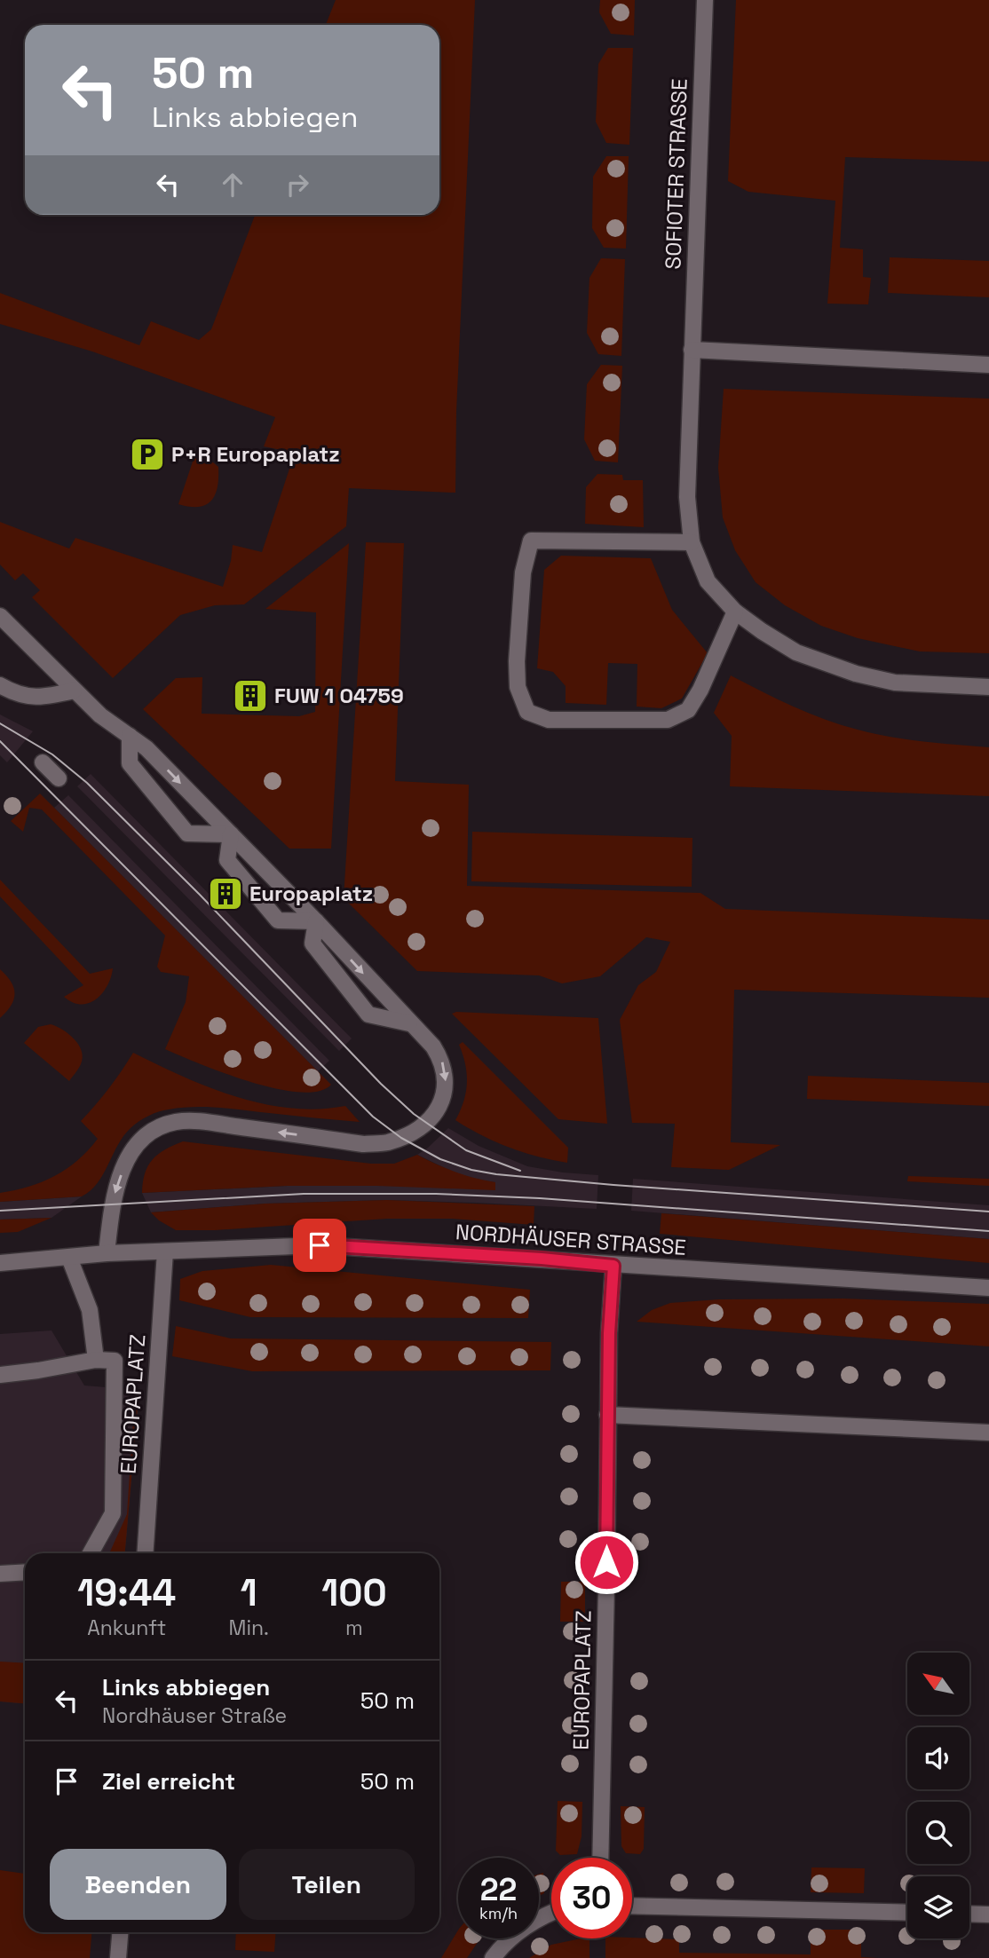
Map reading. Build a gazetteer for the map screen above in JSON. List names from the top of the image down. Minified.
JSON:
{"streets":{"street":["SOFIOTER STRASSE","NORDHÄUSER STRASSE","EUROPAPLATZ"]},"crossings":[["NORDHÄUSER STRASSE","EUROPAPLATZ"]],"places":{"parking":["P+R Europaplatz"],"building":["FUW 1 04759","Europaplatz"]},"north":"top left","page":{"turn":["50 m","Links abbiegen"],"eta":["19:44","Ankunft","1","Min.","100","m"],"list":[{"name":"Links abbiegen","note":"Nordhäuser Straße","value":"50 m"},{"name":"Ziel erreicht","value":"50 m"}],"buttons":["Beenden","Teilen"],"speed":"22 km/h","limit":"30"}}
